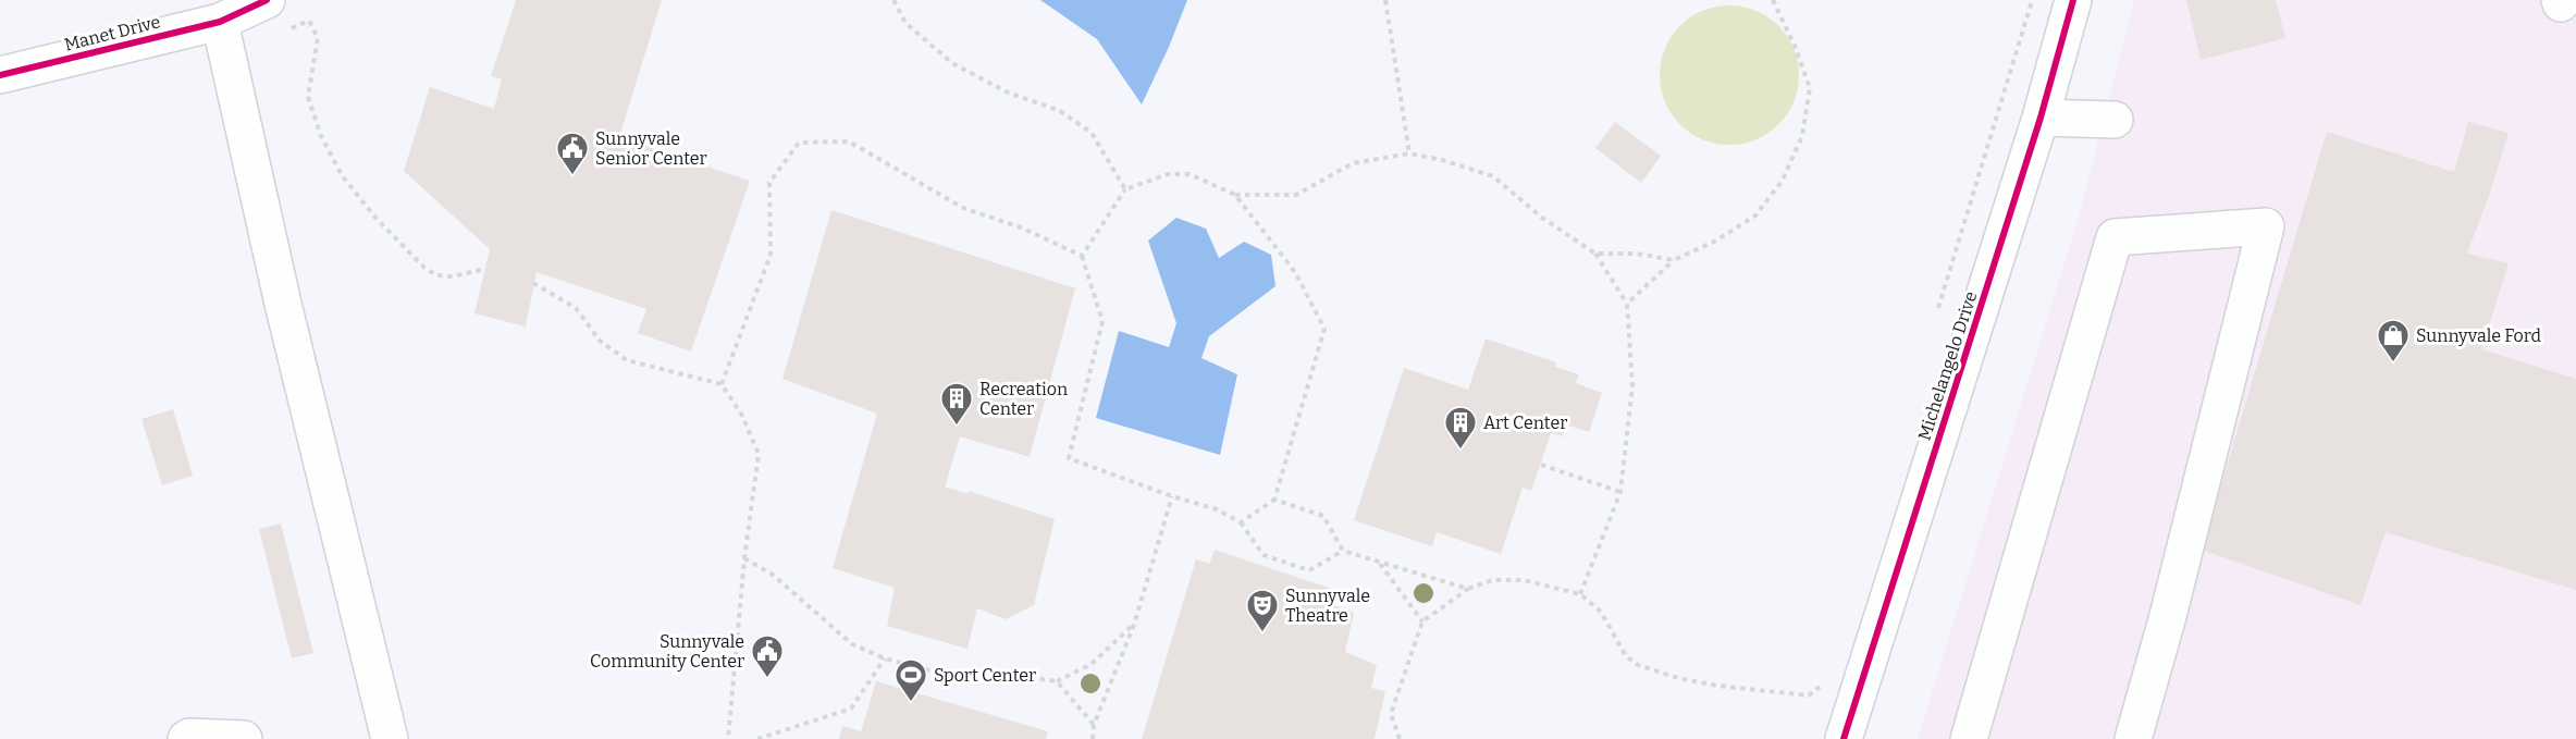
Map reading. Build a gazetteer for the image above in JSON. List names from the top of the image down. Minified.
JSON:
{"streets":{"street":["Manet Drive","Michelangelo Drive"]},"places":{"public building":["Sunnyvale Senior Center","Sunnyvale Community Center"],"shop":["Sunnyvale Ford"],"building":["Recreation Center","Art Center"],"theatre":["Sunnyvale Theatre"],"sports":["Sport Center"]}}
